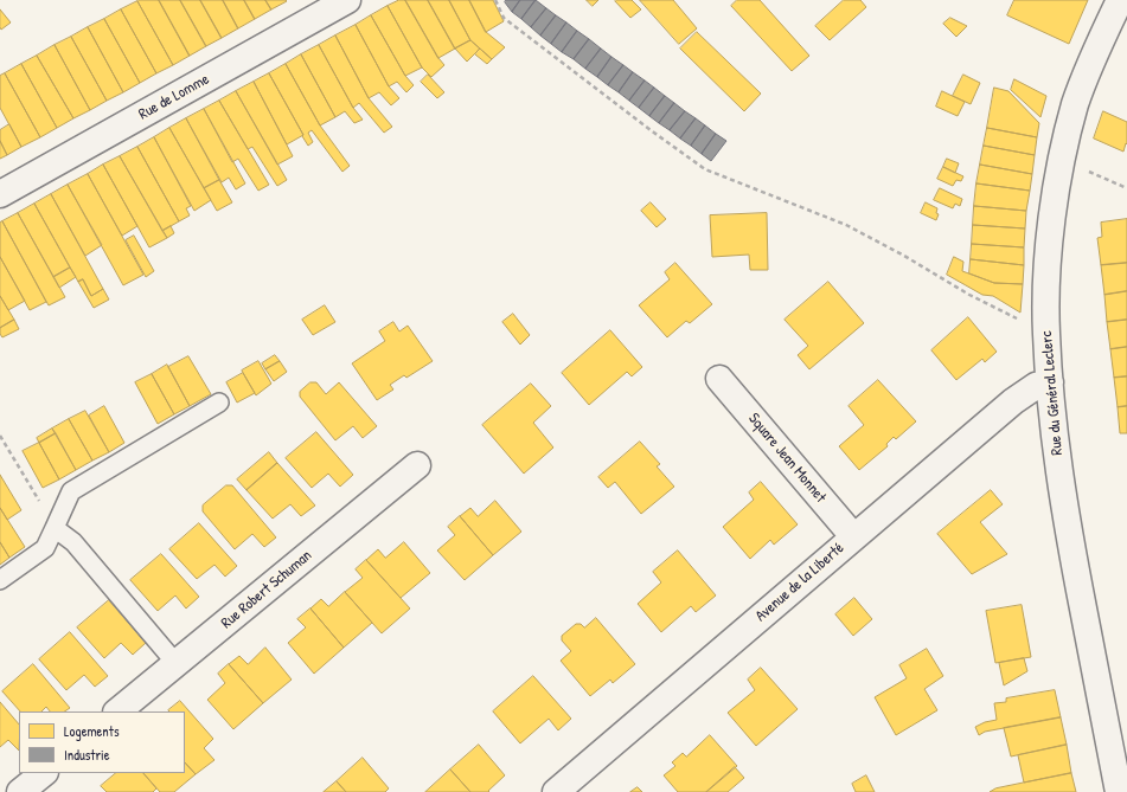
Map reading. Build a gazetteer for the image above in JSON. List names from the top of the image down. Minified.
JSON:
{"streets":{"street":["Rue de Lomme","Rue du Général Leclerc","Square Jean Monnet","Avenue de la Liberté","Rue Robert Schuman"]},"crossings":[["Rue du Général Leclerc","Avenue de la Liberté"],["Square Jean Monnet","Avenue de la Liberté"]],"legend":["Logements","Industrie"]}
